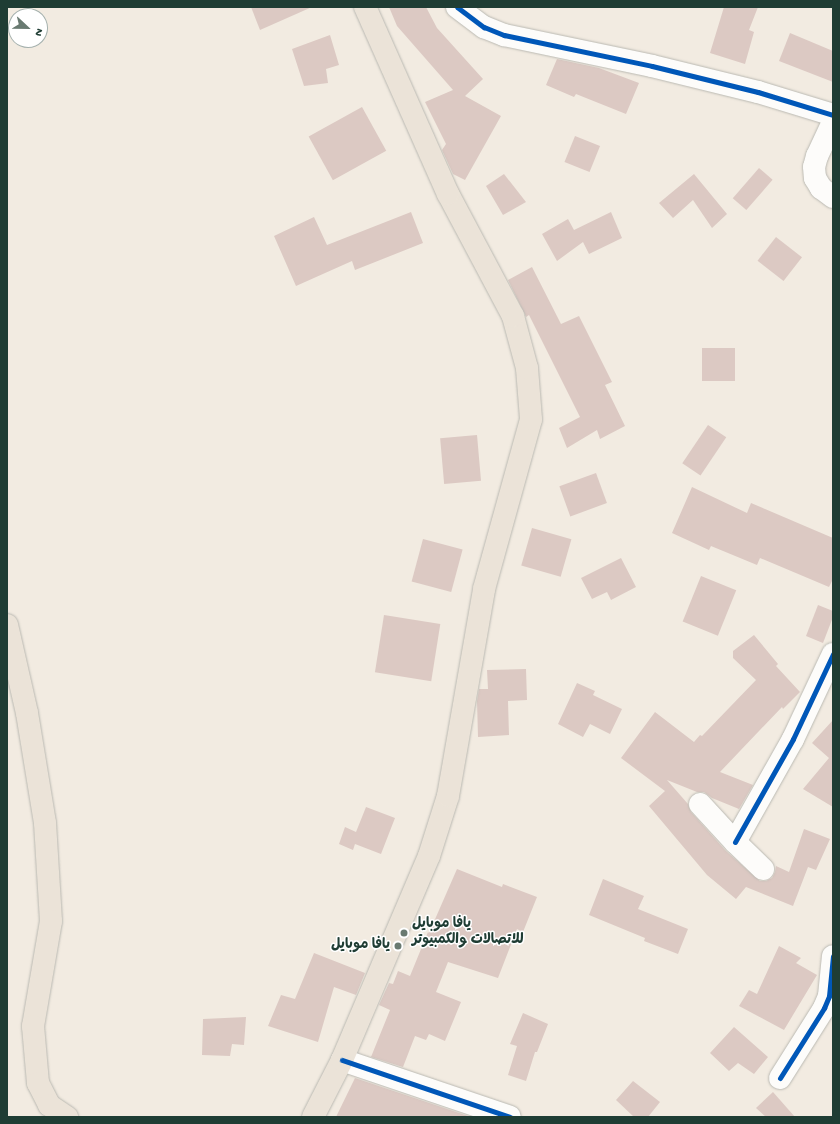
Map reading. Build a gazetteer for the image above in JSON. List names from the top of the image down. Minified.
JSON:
{"places":["يافا موبايل للاتصالات والكمبيوتر","يافا موبايل"],"north":"right"}
